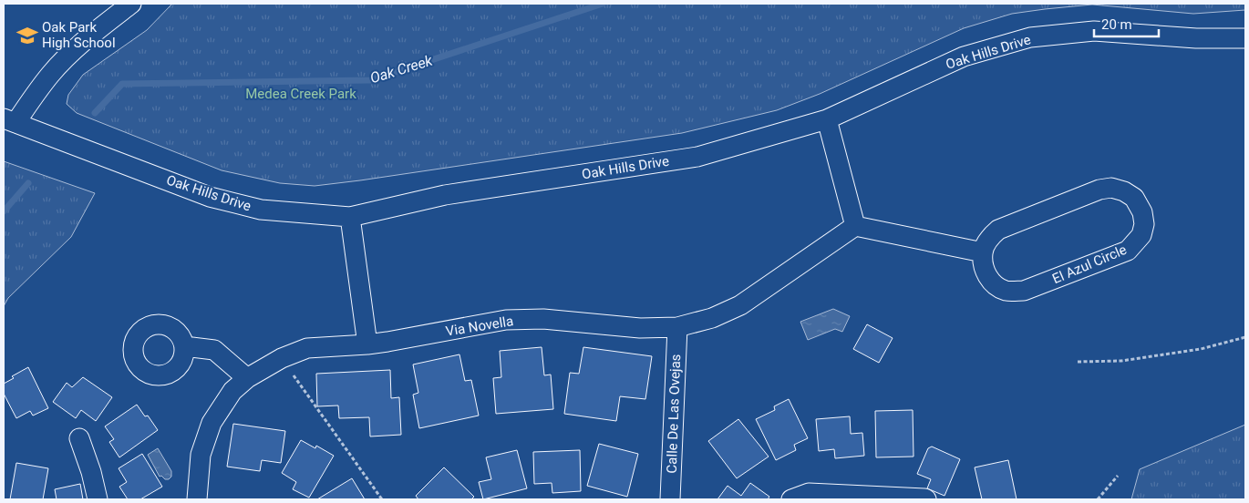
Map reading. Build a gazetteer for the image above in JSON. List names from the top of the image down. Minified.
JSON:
{"streets":{"street":["Oak Hills Drive","El Azul Circle","Via Novella","Calle De Las Ovejas"]},"crossings":[["Via Novella","Calle De Las Ovejas"]],"water":["Oak Creek"],"parks":["Medea Creek Park"],"places":{"school or university":["Oak Park High School"]},"scale_bar":"20 m"}
